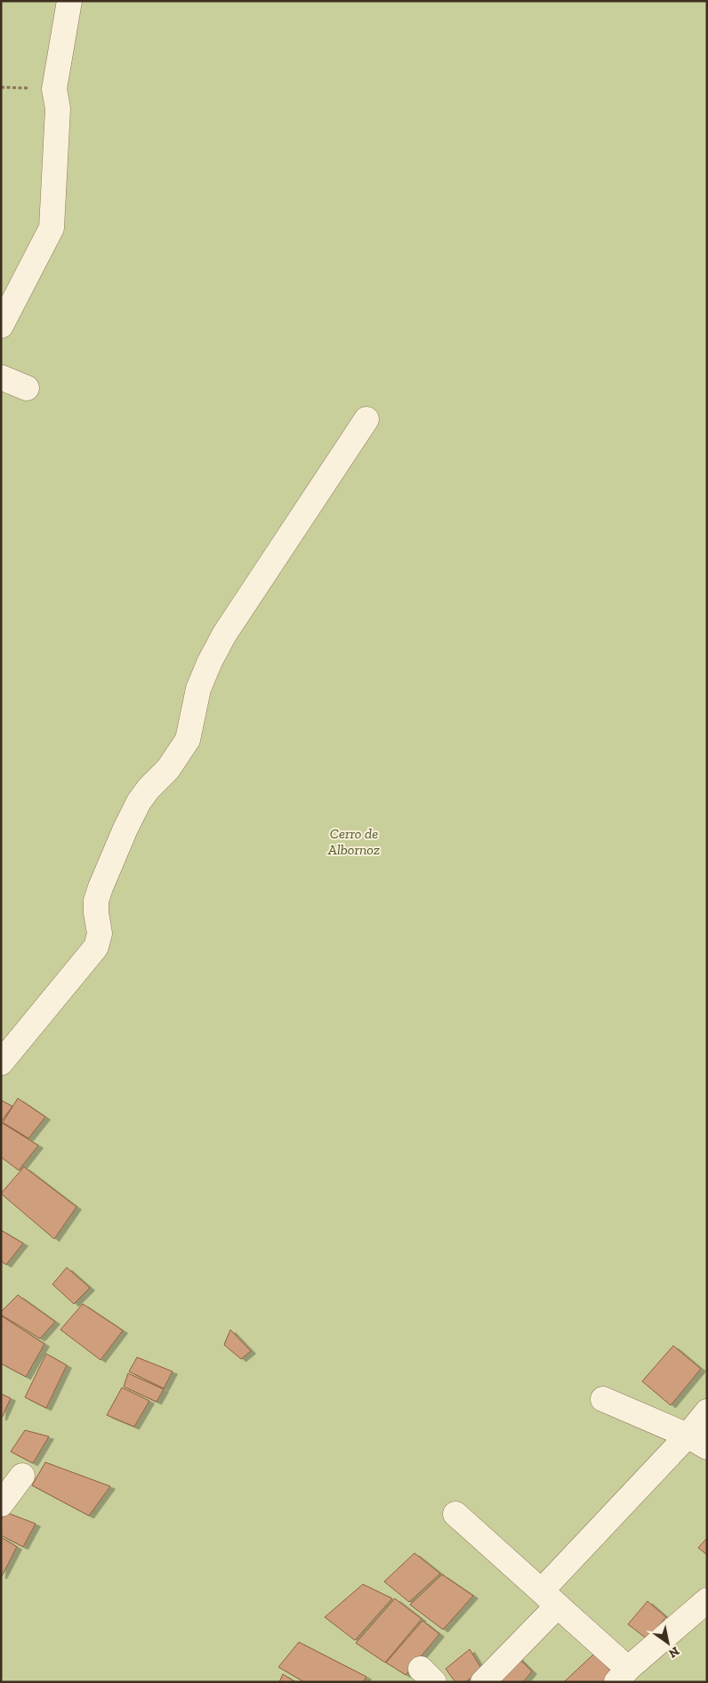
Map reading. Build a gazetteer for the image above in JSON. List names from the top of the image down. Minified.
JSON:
{"parks":["Cerro de Albornoz"],"north":"bottom right"}
